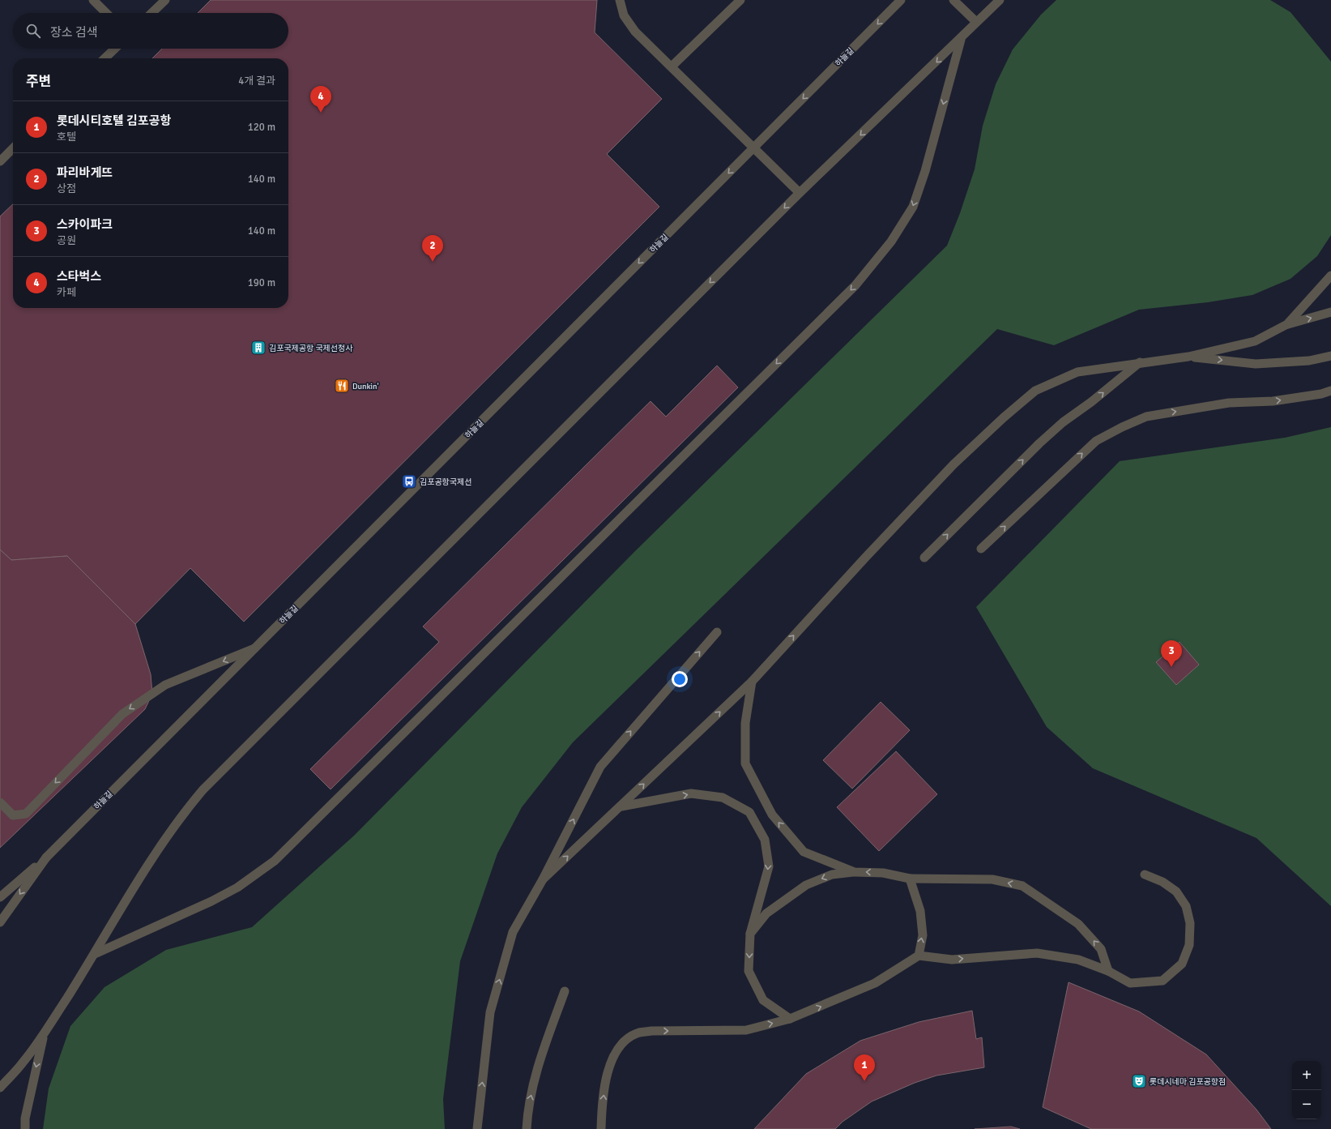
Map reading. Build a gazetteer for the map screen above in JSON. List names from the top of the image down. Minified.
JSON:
{"streets":{"lane":["하늘길"]},"places":{"building":["김포국제공항 국제선청사"],"restaurant":["Dunkin'"],"bus stop":["김포공항국제선"],"theatre":["롯데시네마 김포공항점"]},"page":{"search":"장소 검색","heading":["주변","4개 결과"],"pins":["4","2","3","1"],"list":[{"mark":"1","name":"롯데시티호텔 김포공항","note":"호텔","value":"120 m"},{"mark":"2","name":"파리바게뜨","note":"상점","value":"140 m"},{"mark":"3","name":"스카이파크","note":"공원","value":"140 m"},{"mark":"4","name":"스타벅스","note":"카페","value":"190 m"}],"map_buttons":["+","−"]}}
